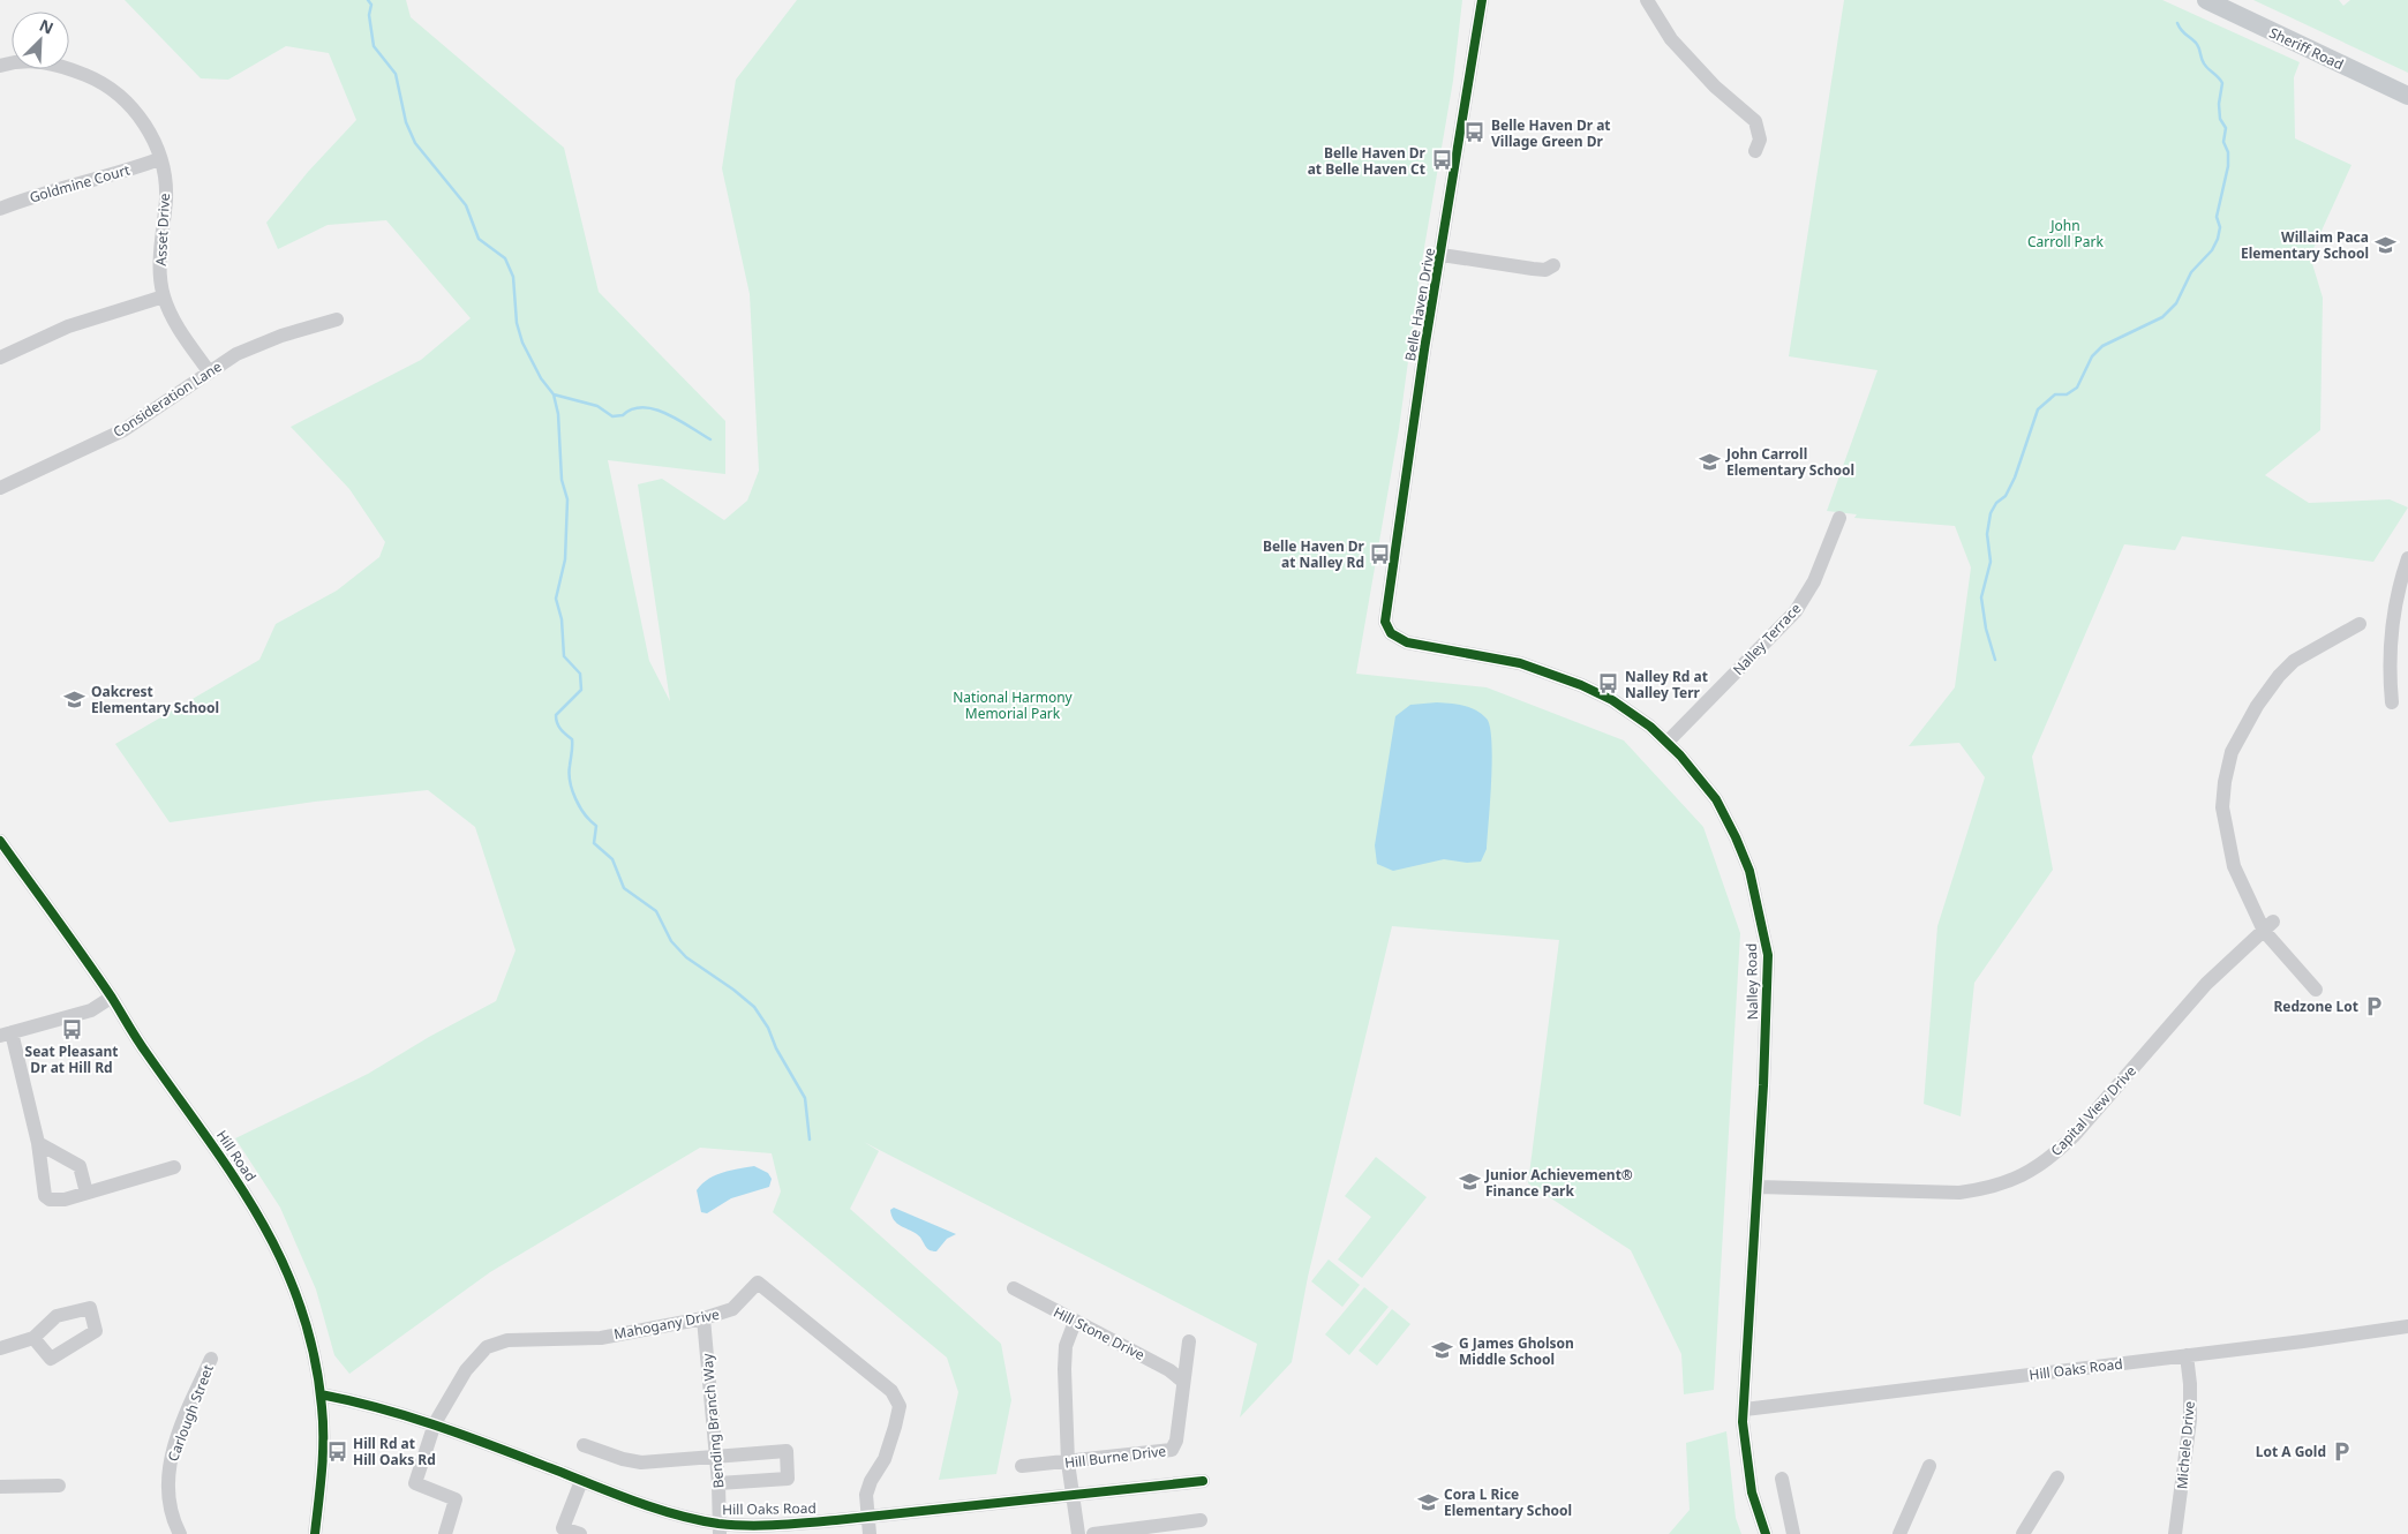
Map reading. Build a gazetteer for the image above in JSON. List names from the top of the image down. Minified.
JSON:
{"streets":{"main road":["Sheriff Road"],"street":["Goldmine Court","Asset Drive","Belle Haven Drive","Consideration Lane","Nalley Terrace","Nalley Road","Capital View Drive","Hill Road","Mahogany Drive","Hill Stone Drive","Hill Oaks Road","Carlough Street","Bending Branch Way","Michele Drive","Hill Burne Drive"]},"crossings":[["Goldmine Court","Asset Drive"],["Asset Drive","Consideration Lane"],["Belle Haven Drive","Nalley Road"],["Nalley Terrace","Nalley Road"],["Nalley Road","Capital View Drive"],["Nalley Road","Hill Oaks Road"],["Hill Road","Hill Oaks Road"],["Mahogany Drive","Hill Oaks Road"],["Mahogany Drive","Bending Branch Way"],["Hill Stone Drive","Hill Burne Drive"],["Hill Oaks Road","Bending Branch Way"],["Hill Oaks Road","Michele Drive"]],"parks":["John Carroll Park","National Harmony Memorial Park"],"places":{"bus stop":["Belle Haven Dr at Village Green Dr","Belle Haven Dr at Belle Haven Ct","Belle Haven Dr at Nalley Rd","Nalley Rd at Nalley Terr","Seat Pleasant Dr at Hill Rd","Hill Rd at Hill Oaks Rd"],"school or university":["Willaim Paca Elementary School","John Carroll Elementary School","Oakcrest Elementary School","Junior Achievement® Finance Park","G James Gholson Middle School","Cora L Rice Elementary School"],"parking":["Redzone Lot","Lot A Gold"]},"north":"top right"}
